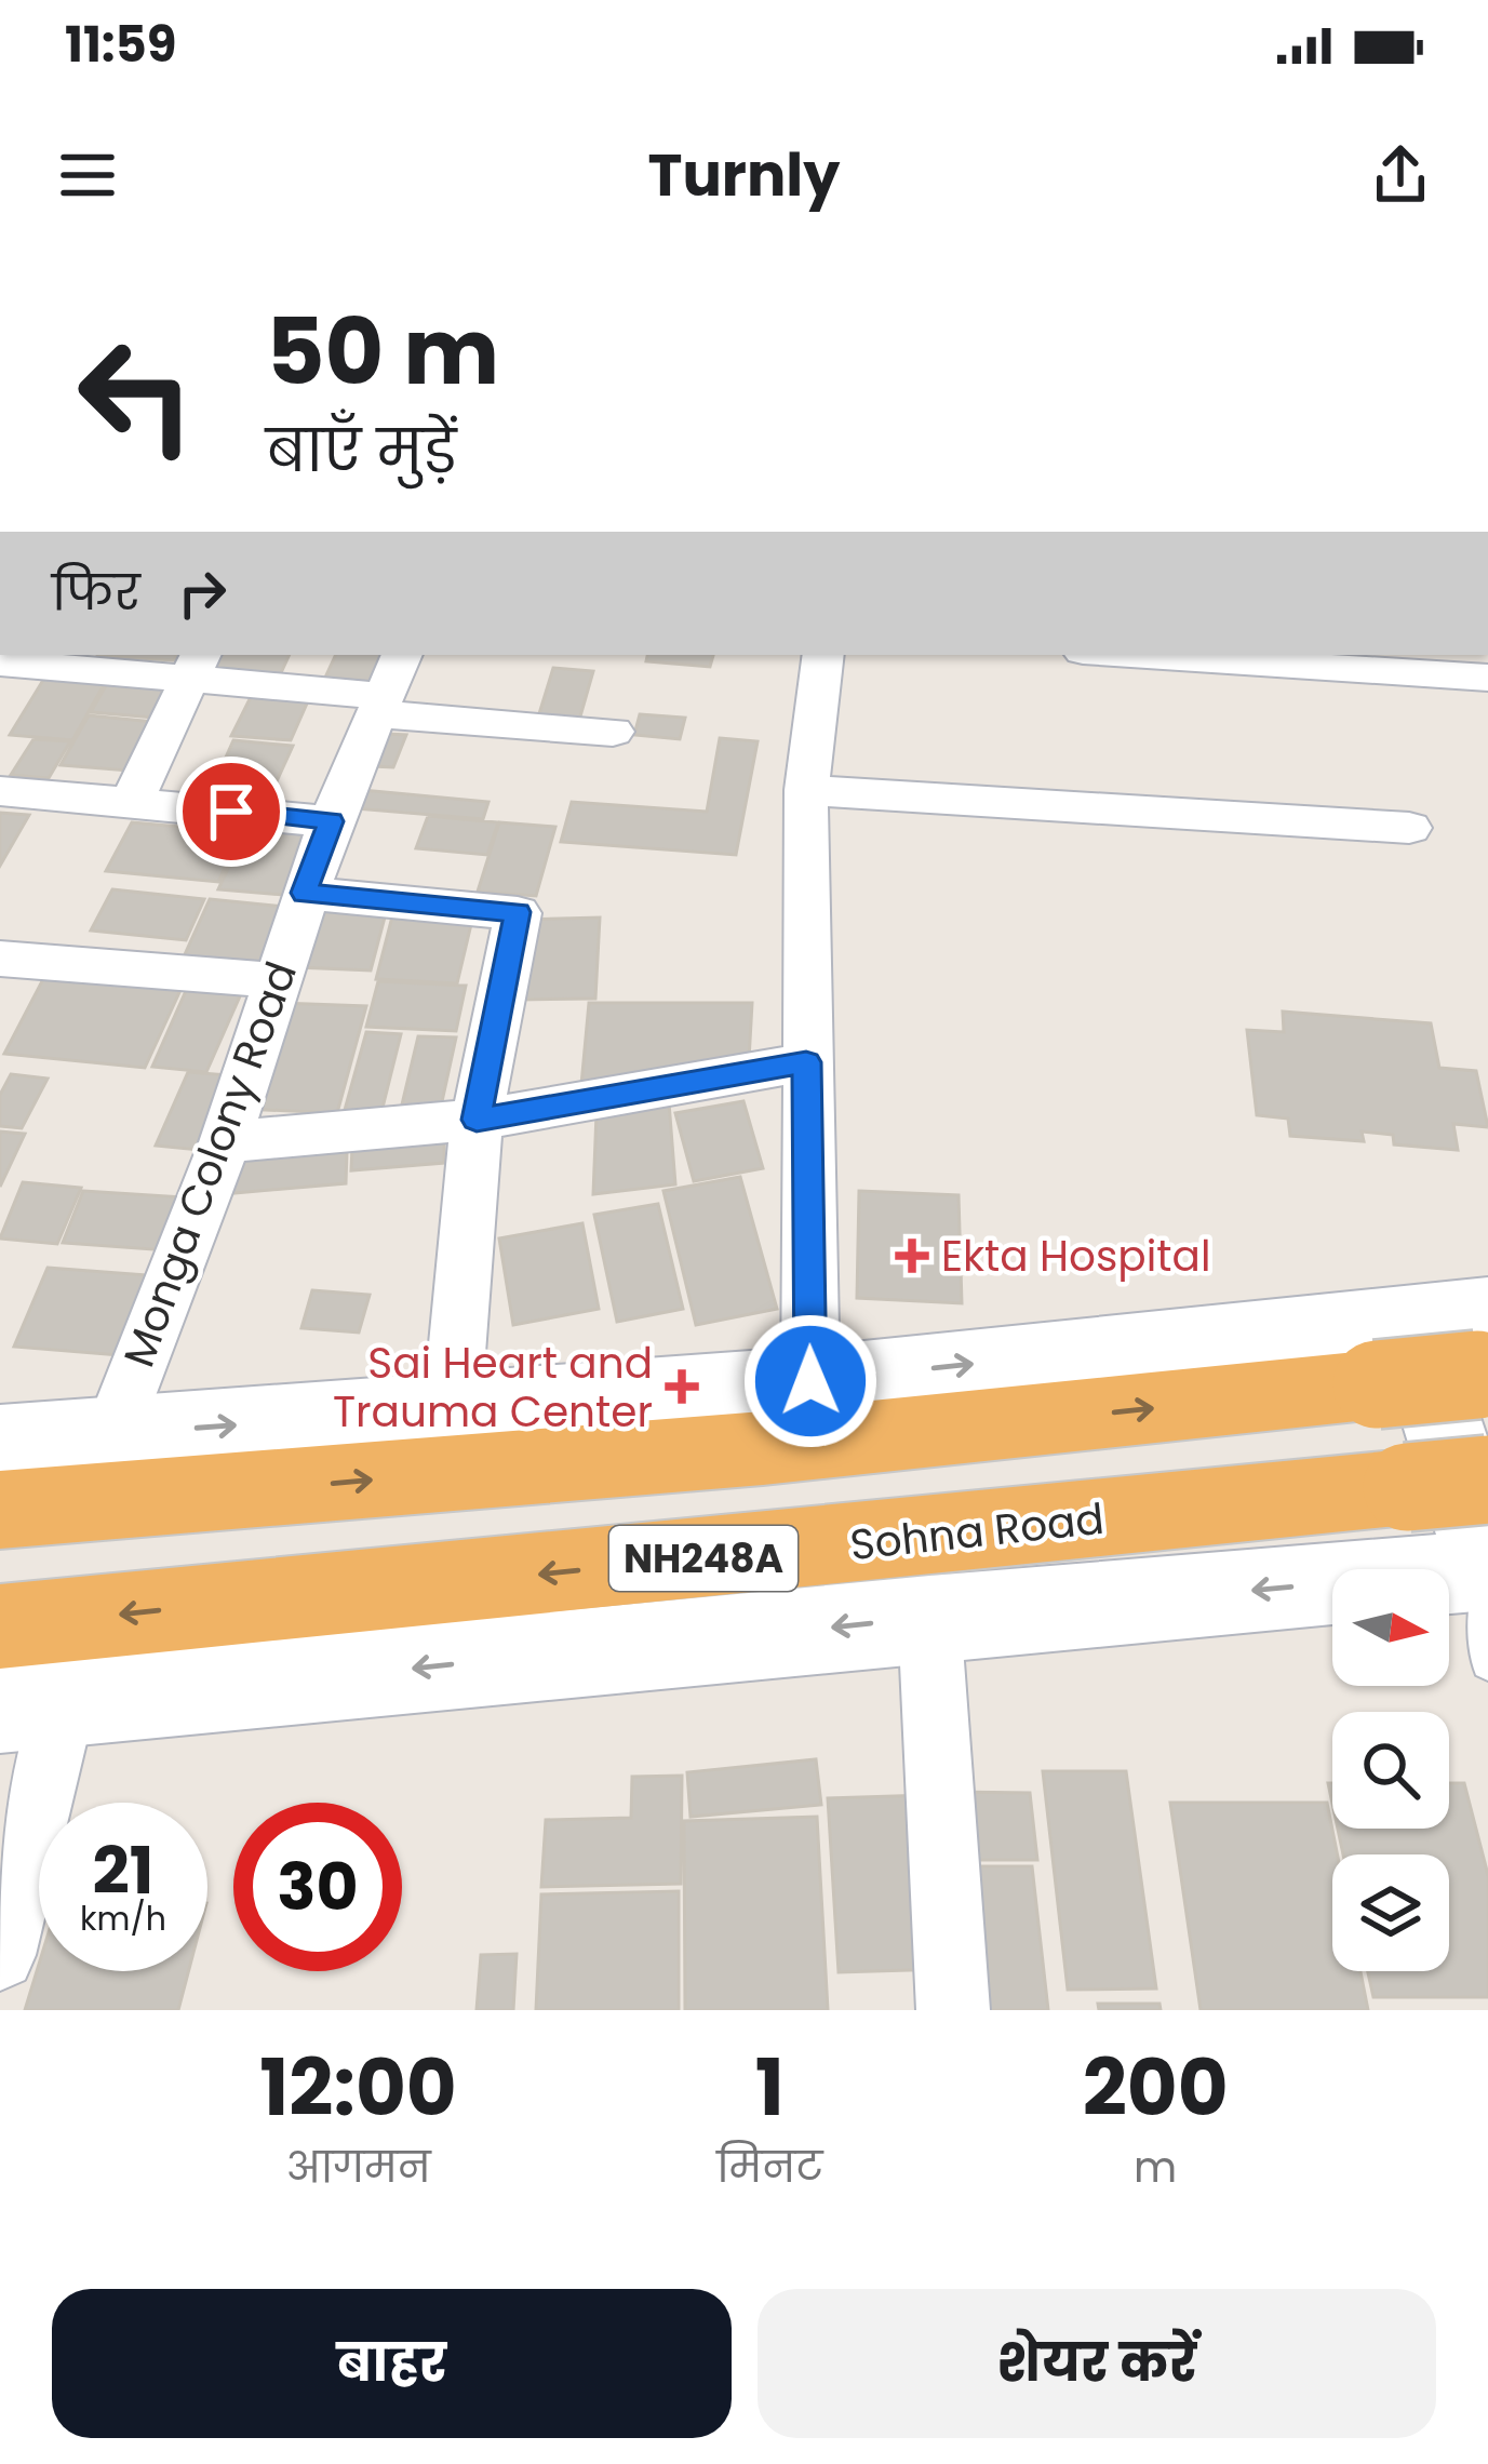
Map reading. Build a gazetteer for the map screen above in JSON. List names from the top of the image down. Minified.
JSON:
{"streets":{"highway":["Sohna Road","NH248A"],"street":["Monga Colony Road"]},"places":{"health":["Ekta Hospital","Sai Heart and Trauma Center"]},"north":"right","page":{"status":"11:59","header":"Turnly","turn":["50 m","बाएँ मुड़ें"],"then":"फिर","speed":"21 km/h","limit":"30","eta":["12:00","आगमन","1","मिनट","200","m"],"buttons":["बाहर","शेयर करें"]}}
